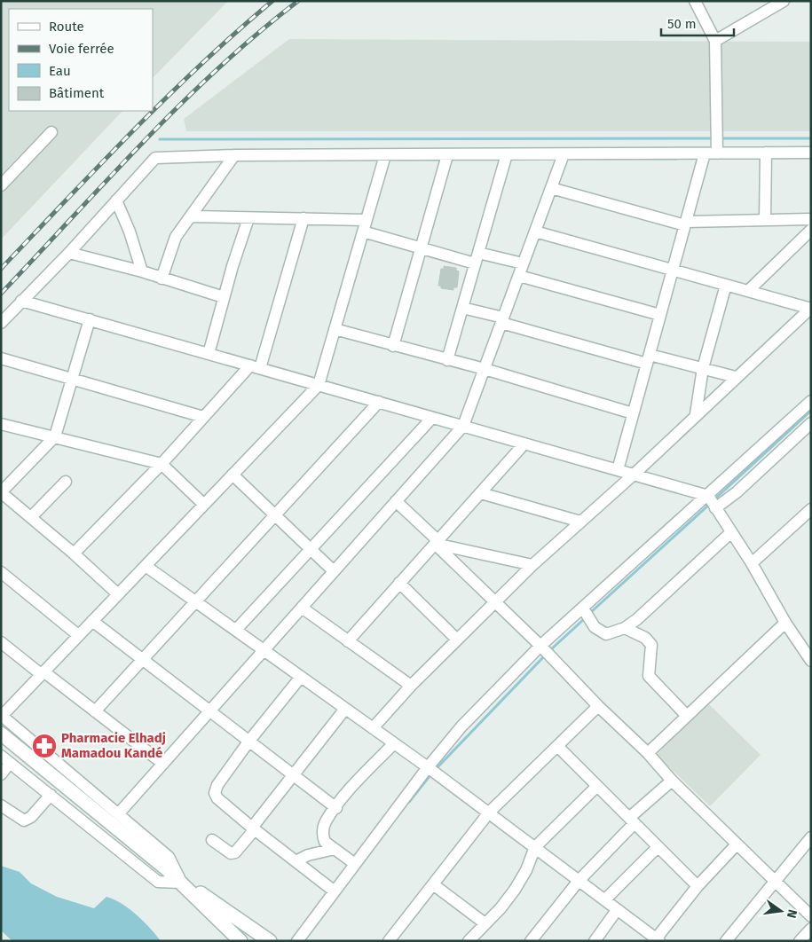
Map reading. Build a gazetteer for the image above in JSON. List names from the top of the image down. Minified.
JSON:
{"places":{"pharmacy":["Pharmacie Elhadj Mamadou Kandé"]},"legend":["Route","Voie ferrée","Eau","Bâtiment"],"scale_bar":"50 m","north":"right"}
